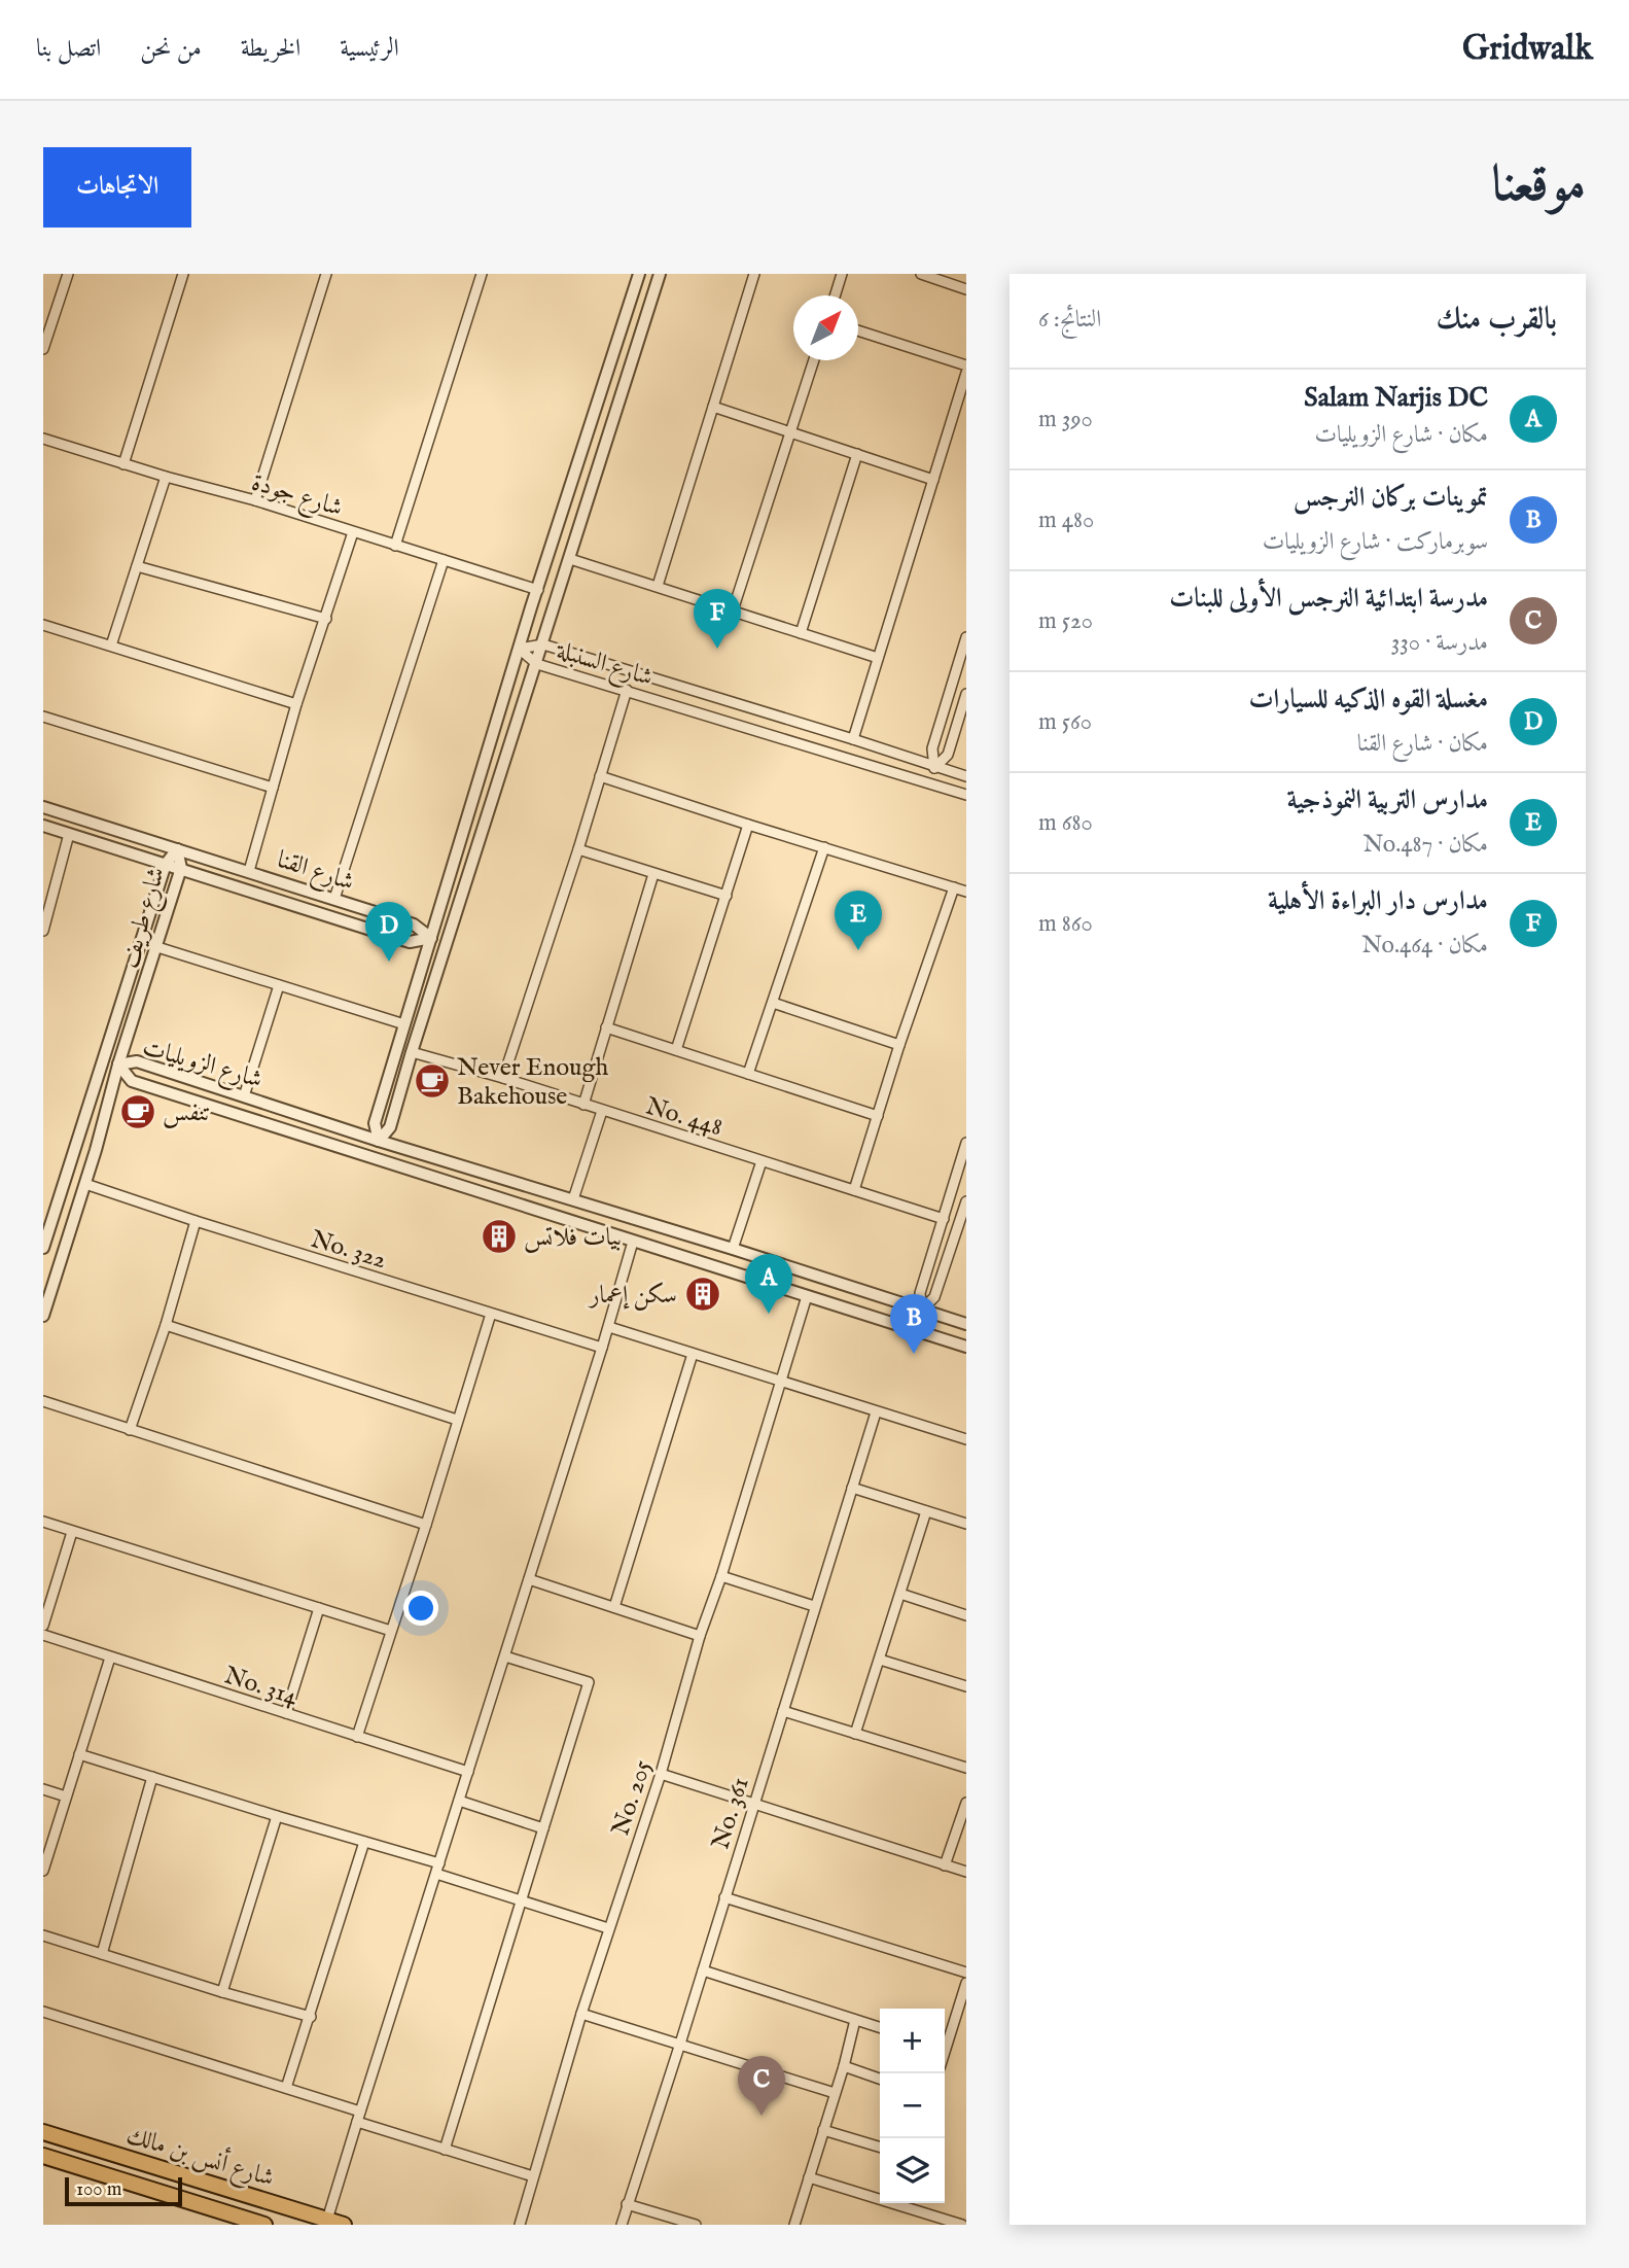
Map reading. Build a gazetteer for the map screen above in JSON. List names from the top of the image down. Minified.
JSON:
{"streets":{"main road":["شارع أنس بن مالك"],"street":["شارع جودة","شارع السنبلة","شارع القنا","شارع طريف","شارع الزويليات","No. 448","No. 322","No. 314","No. 205","No. 361"]},"crossings":[["شارع القنا","شارع طريف"],["شارع طريف","شارع الزويليات"],["شارع طريف","No. 322"],["شارع الزويليات","No. 205"]],"places":{"cafe":["Never Enough Bakehouse","تنفس"],"building":["بيات فلاتس","سكن إعمار"]},"scale_bar":"100 m","north":"top right","page":{"header":"Gridwalk","nav":["الرئيسية","الخريطة","من نحن","اتصل بنا"],"title":"موقعنا","buttons":"الاتجاهات","heading":["بالقرب منك","النتائج: 6"],"list":[{"mark":"A","name":"Salam Narjis DC","note":"مكان · شارع الزويليات","value":"390 m"},{"mark":"B","name":"تموينات بركان النرجس","note":"سوبرماركت · شارع الزويليات","value":"480 m"},{"mark":"C","name":"مدرسة ابتدائية النرجس الأولى للبنات","note":"مدرسة · 330","value":"520 m"},{"mark":"D","name":"مغسلة القوه الذكيه للسيارات","note":"مكان · شارع القنا","value":"560 m"},{"mark":"E","name":"مدارس التربية النموذجية","note":"مكان · No.487","value":"680 m"},{"mark":"F","name":"مدارس دار البراءة الأهلية","note":"مكان · No.464","value":"860 m"}],"pins":["F","E","D","A","B","C"],"map_buttons":["+","−"],"scale":"100 m"}}
